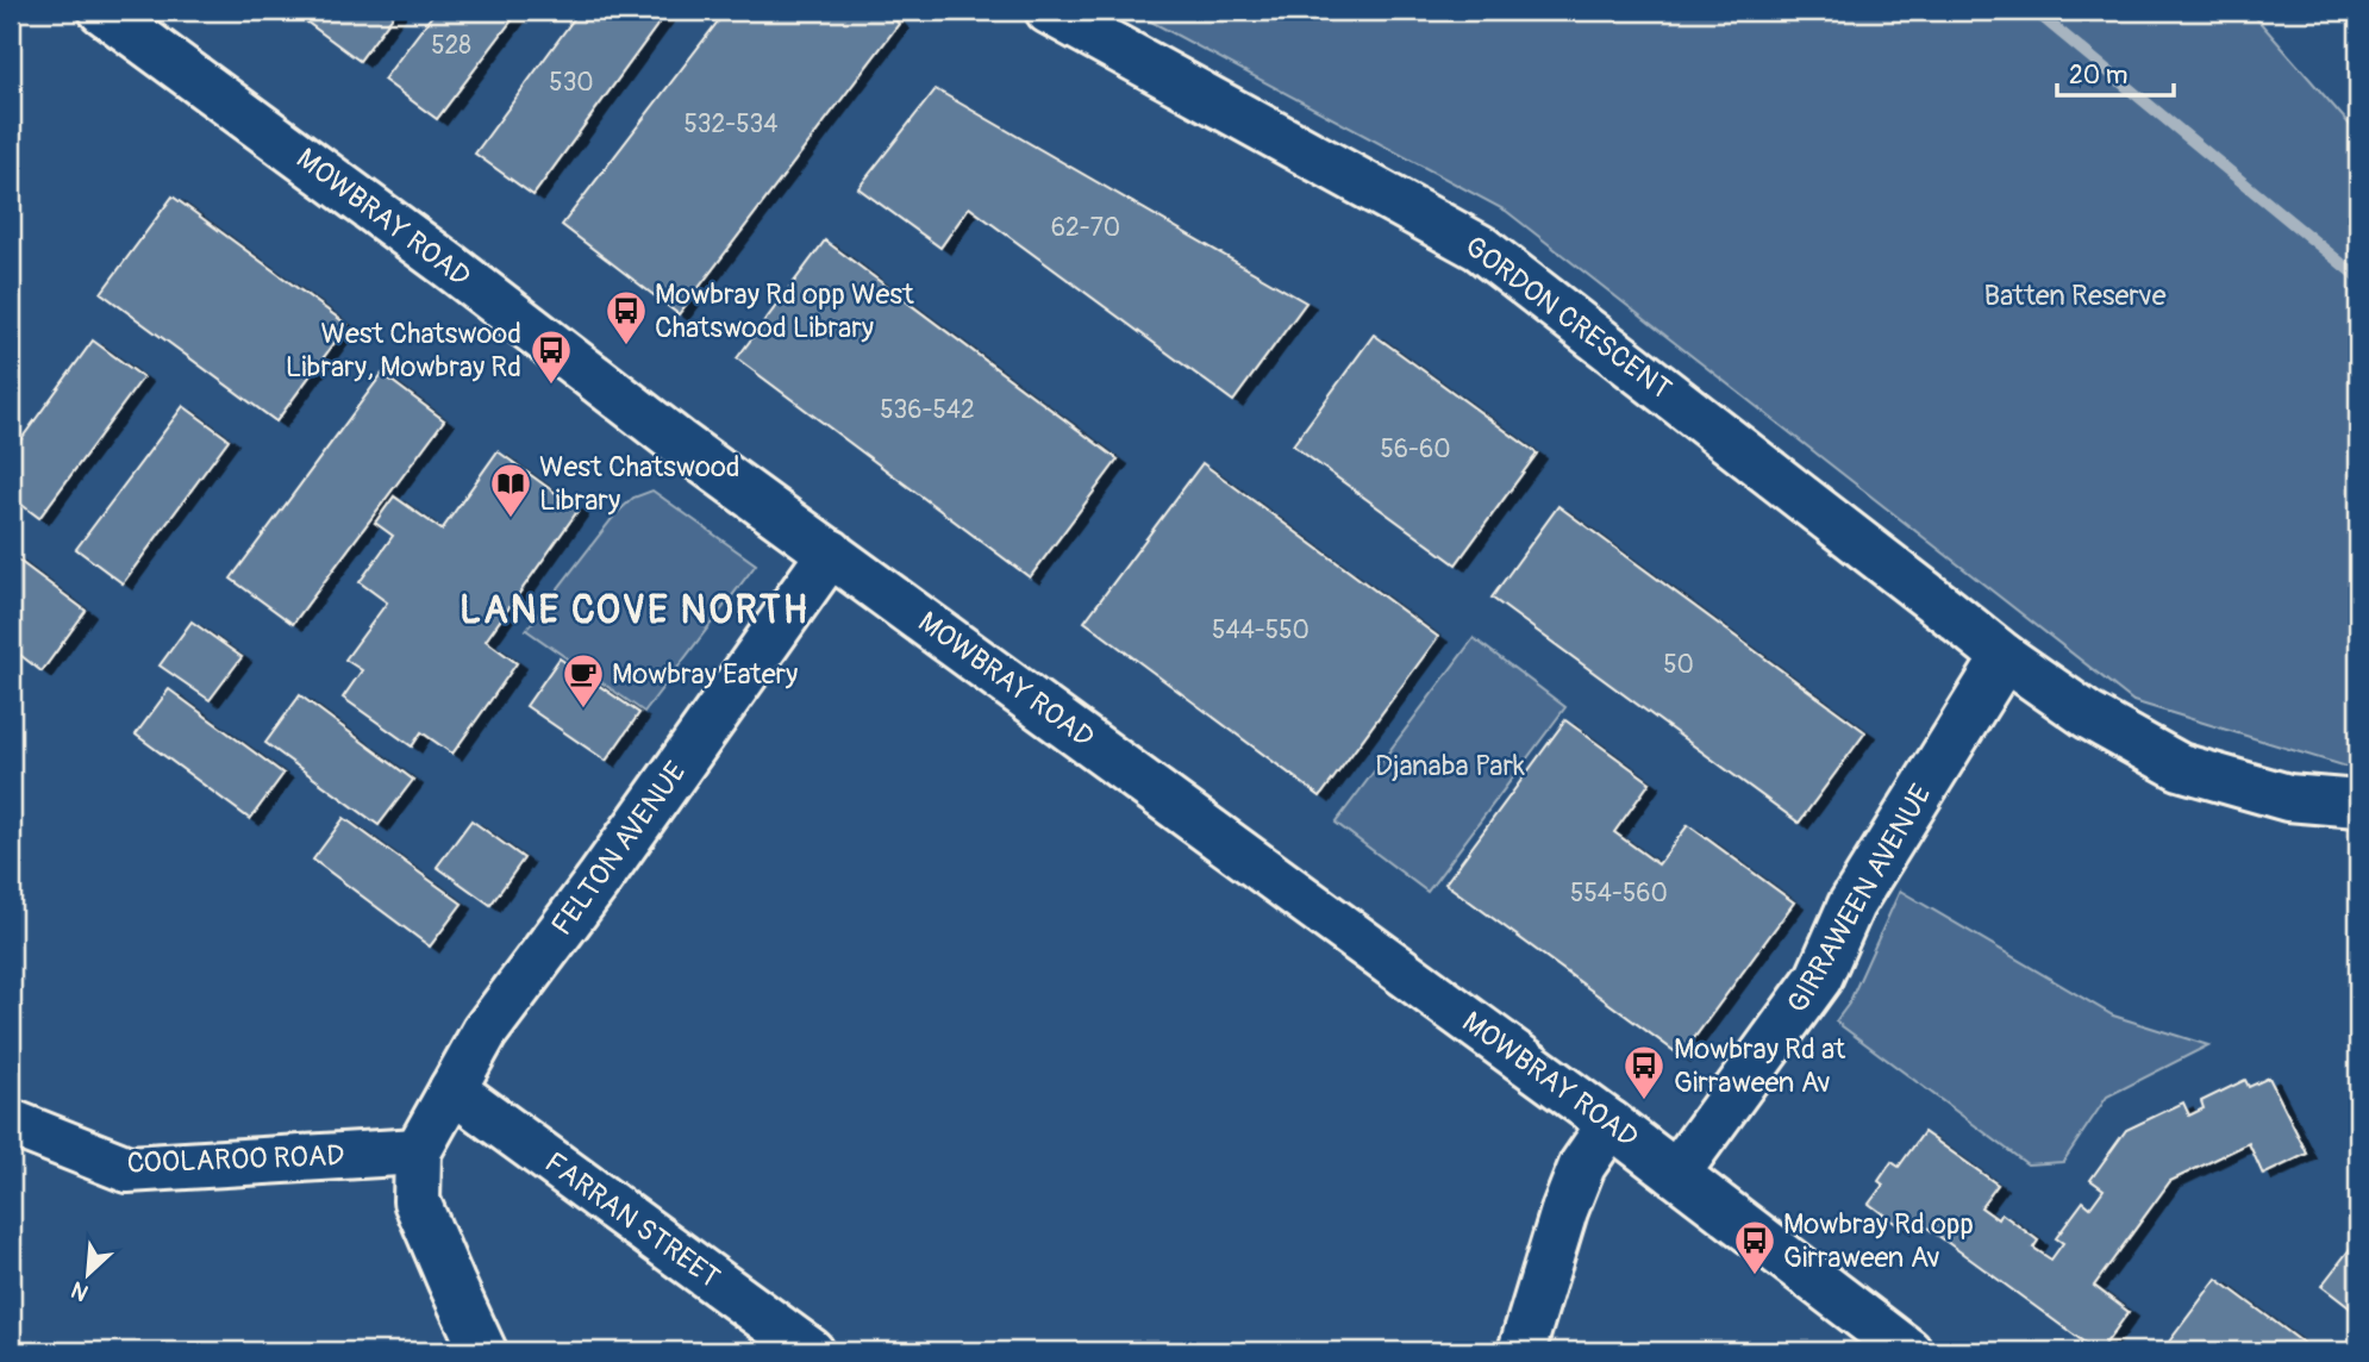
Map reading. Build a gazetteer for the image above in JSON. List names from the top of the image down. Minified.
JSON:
{"streets":{"street":["MOWBRAY ROAD","GORDON CRESCENT","FELTON AVENUE","GIRRAWEEN AVENUE","COOLAROO ROAD","FARRAN STREET"]},"crossings":[["MOWBRAY ROAD","FELTON AVENUE"],["MOWBRAY ROAD","GIRRAWEEN AVENUE"],["GORDON CRESCENT","GIRRAWEEN AVENUE"],["FELTON AVENUE","COOLAROO ROAD"],["FELTON AVENUE","FARRAN STREET"]],"districts":["LANE COVE NORTH"],"parks":["Batten Reserve","Djanaba Park"],"places":{"bus stop":["Mowbray Rd opp West Chatswood Library","West Chatswood Library, Mowbray Rd","Mowbray Rd at Girraween Av","Mowbray Rd opp Girraween Av"],"library":["West Chatswood Library"],"cafe":["Mowbray Eatery"]},"house_numbers":["528","530","532-534","62-70","536-542","56-60","544-550","50","554-560"],"scale_bar":"20 m","north":"bottom left"}
